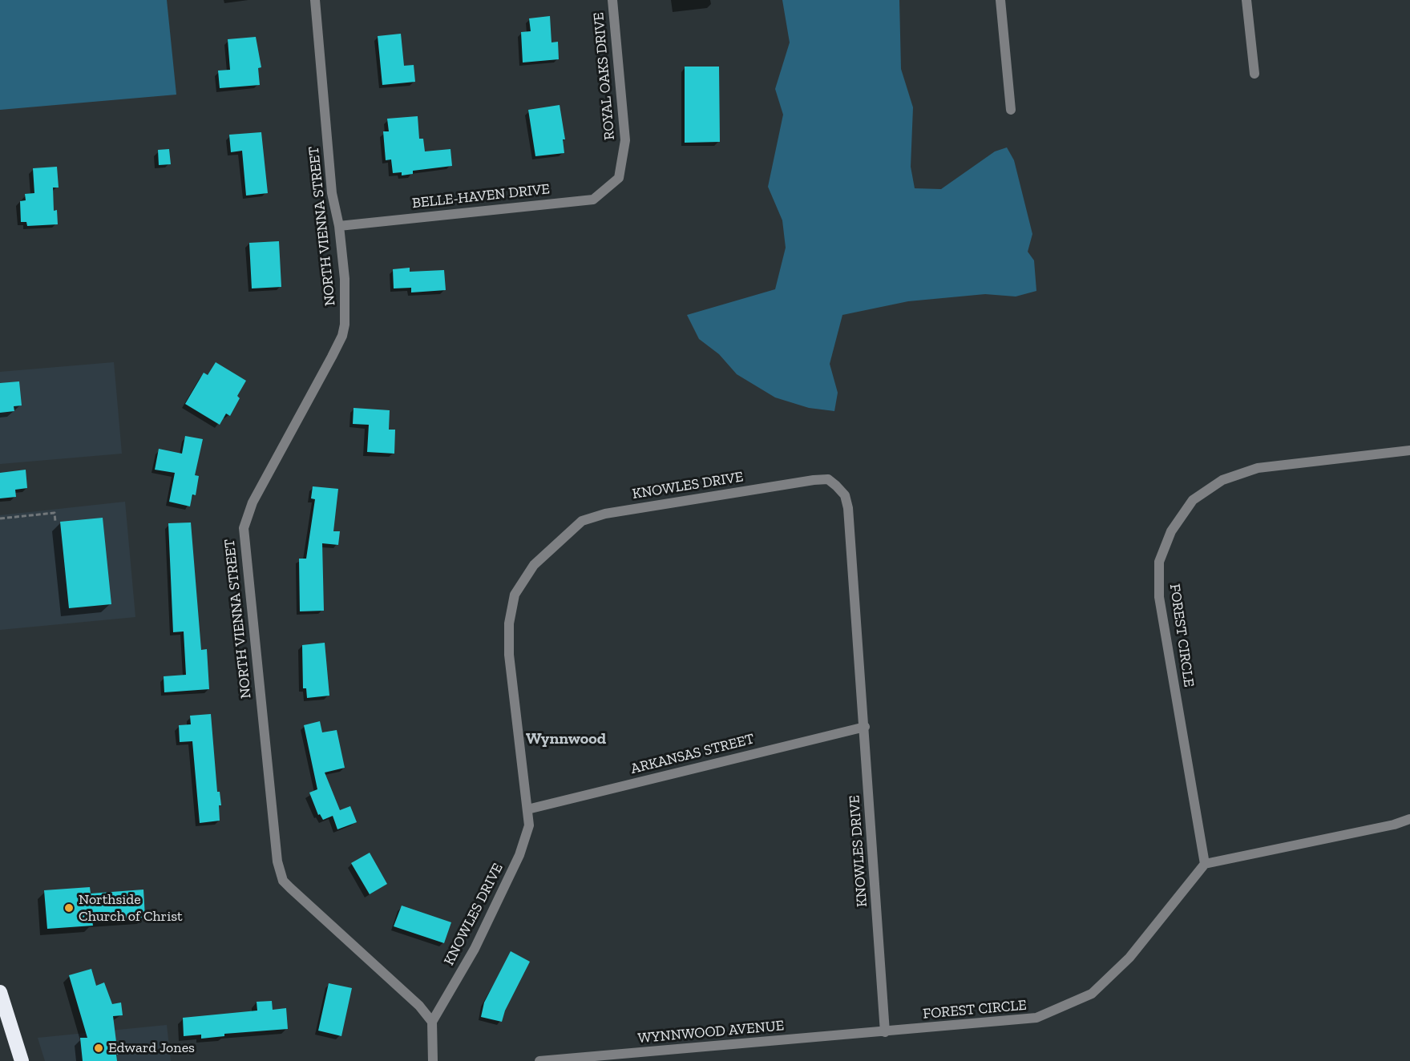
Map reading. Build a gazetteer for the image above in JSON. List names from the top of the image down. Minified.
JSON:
{"streets":{"street":["ROYAL OAKS DRIVE","BELLE-HAVEN DRIVE","NORTH VIENNA STREET","KNOWLES DRIVE","FOREST CIRCLE","ARKANSAS STREET","WYNNWOOD AVENUE"]},"crossings":[["ROYAL OAKS DRIVE","BELLE-HAVEN DRIVE"],["BELLE-HAVEN DRIVE","NORTH VIENNA STREET"],["NORTH VIENNA STREET","KNOWLES DRIVE"],["KNOWLES DRIVE","FOREST CIRCLE"],["KNOWLES DRIVE","ARKANSAS STREET"],["KNOWLES DRIVE","WYNNWOOD AVENUE"],["FOREST CIRCLE","WYNNWOOD AVENUE"]],"districts":["Wynnwood"],"places":["Northside Church of Christ","Edward Jones"]}
